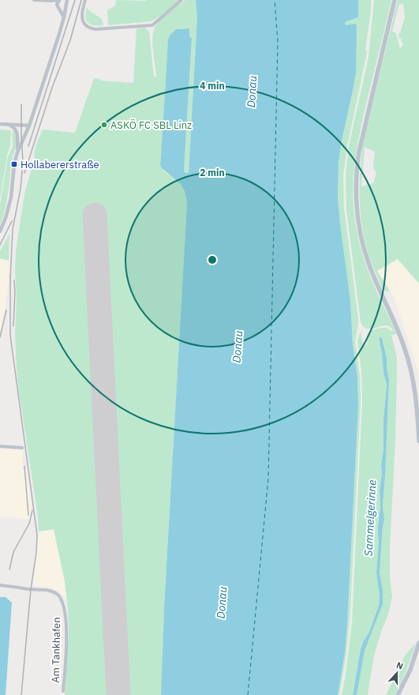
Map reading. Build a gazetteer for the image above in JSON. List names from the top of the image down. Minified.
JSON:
{"streets":{"street":["Am Tankhafen"]},"water":["Donau","Sammelgerinne"],"places":{"other":["ASKÖ FC SBL Linz"],"transit":["Hollabererstraße"]},"north":"top","rings":["4 min","2 min"]}
